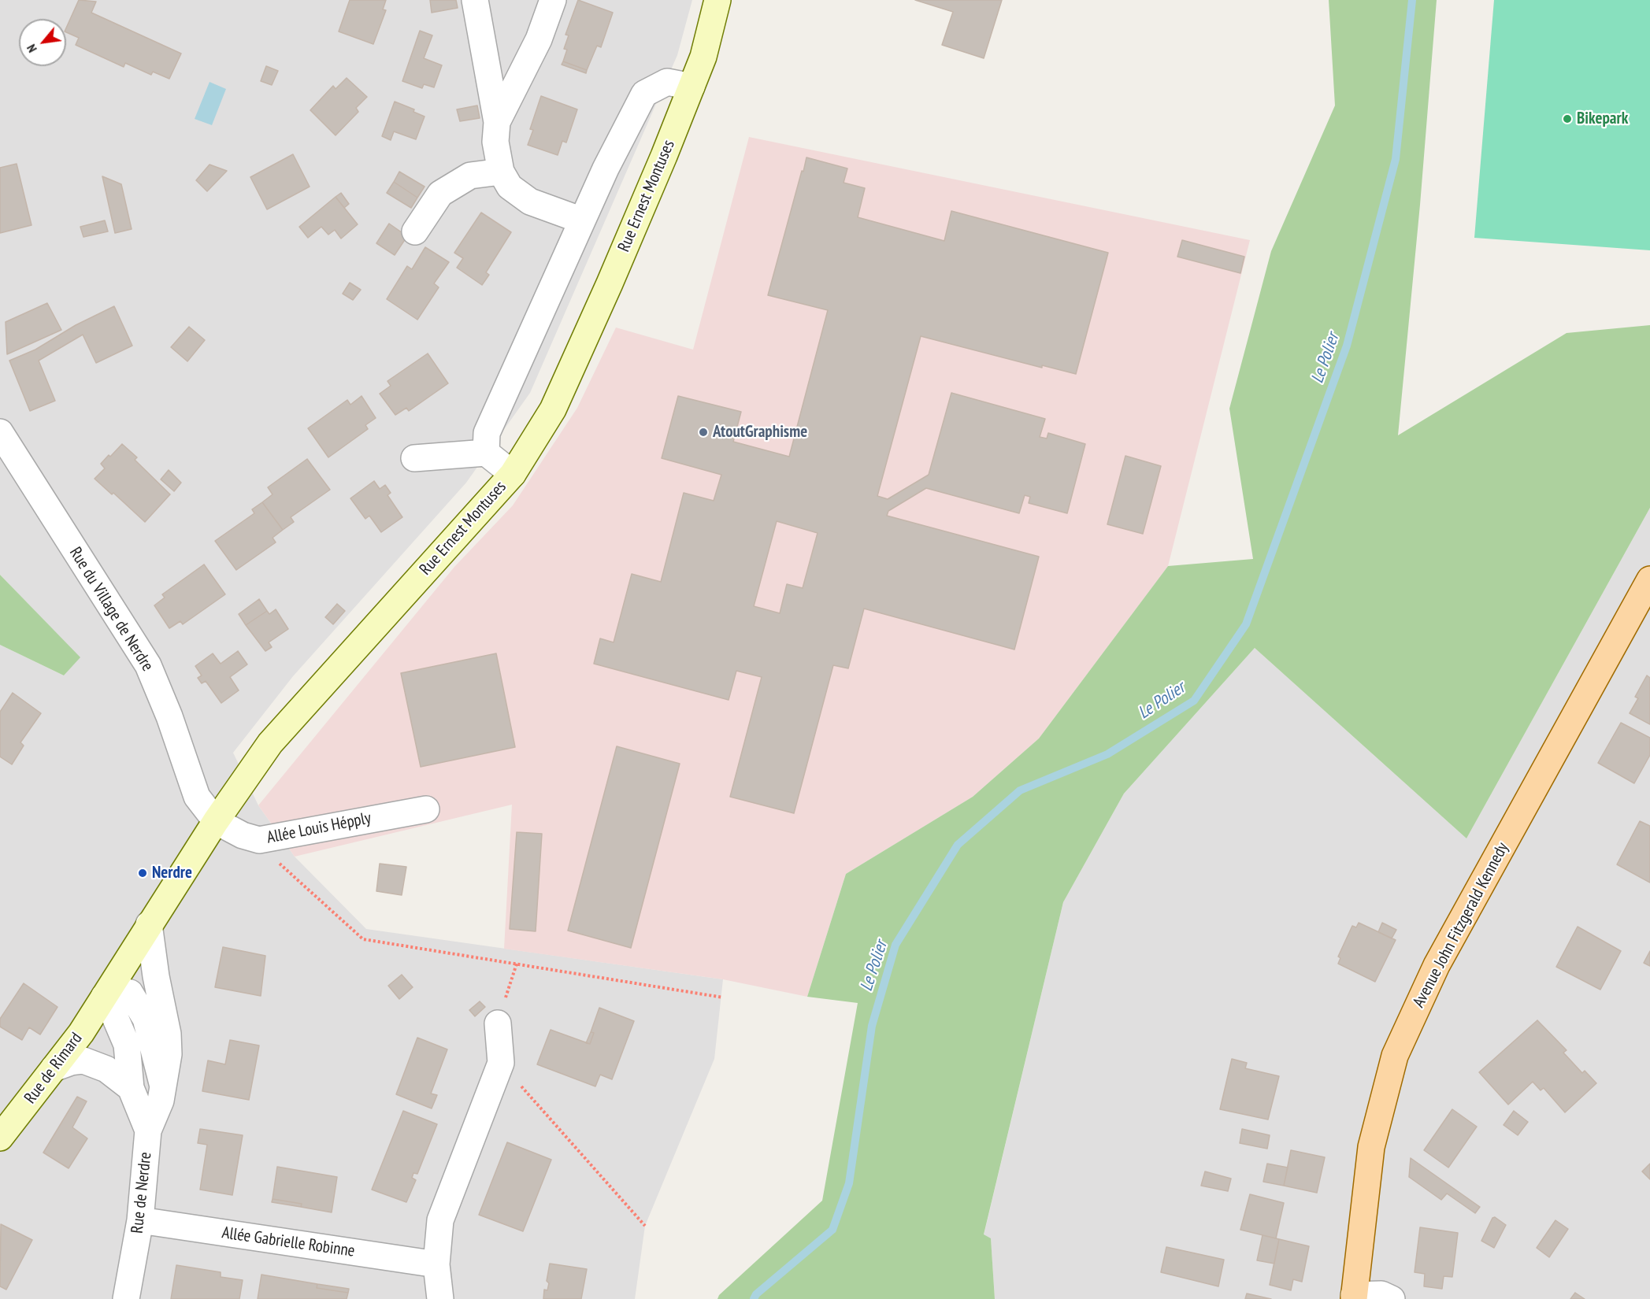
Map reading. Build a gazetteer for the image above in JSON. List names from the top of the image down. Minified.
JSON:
{"streets":{"main road":["Avenue John Fitzgerald Kennedy"],"street":["Rue Ernest Montuses","Rue du Village de Nerdre","Allée Louis Hépply","Rue de Rimard","Rue de Nerdre","Allée Gabrielle Robinne"]},"crossings":[["Rue Ernest Montuses","Rue du Village de Nerdre"],["Rue Ernest Montuses","Allée Louis Hépply"],["Rue Ernest Montuses","Rue de Rimard"],["Rue Ernest Montuses","Rue de Nerdre"],["Rue du Village de Nerdre","Allée Louis Hépply"],["Rue de Rimard","Rue de Nerdre"],["Rue de Nerdre","Allée Gabrielle Robinne"]],"water":["Le Polier"],"places":["Bikepark","AtoutGraphisme","Nerdre"],"north":"bottom left"}
